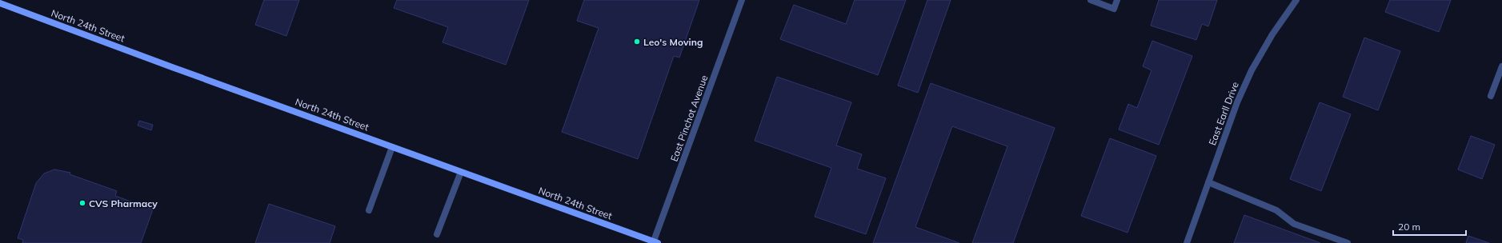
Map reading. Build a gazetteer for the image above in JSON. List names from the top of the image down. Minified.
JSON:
{"streets":{"main road":["North 24th Street"],"street":["East Earll Drive","East Pinchot Avenue"]},"crossings":[["North 24th Street","East Pinchot Avenue"]],"places":["Leo's Moving","CVS Pharmacy"],"scale_bar":"20 m"}
